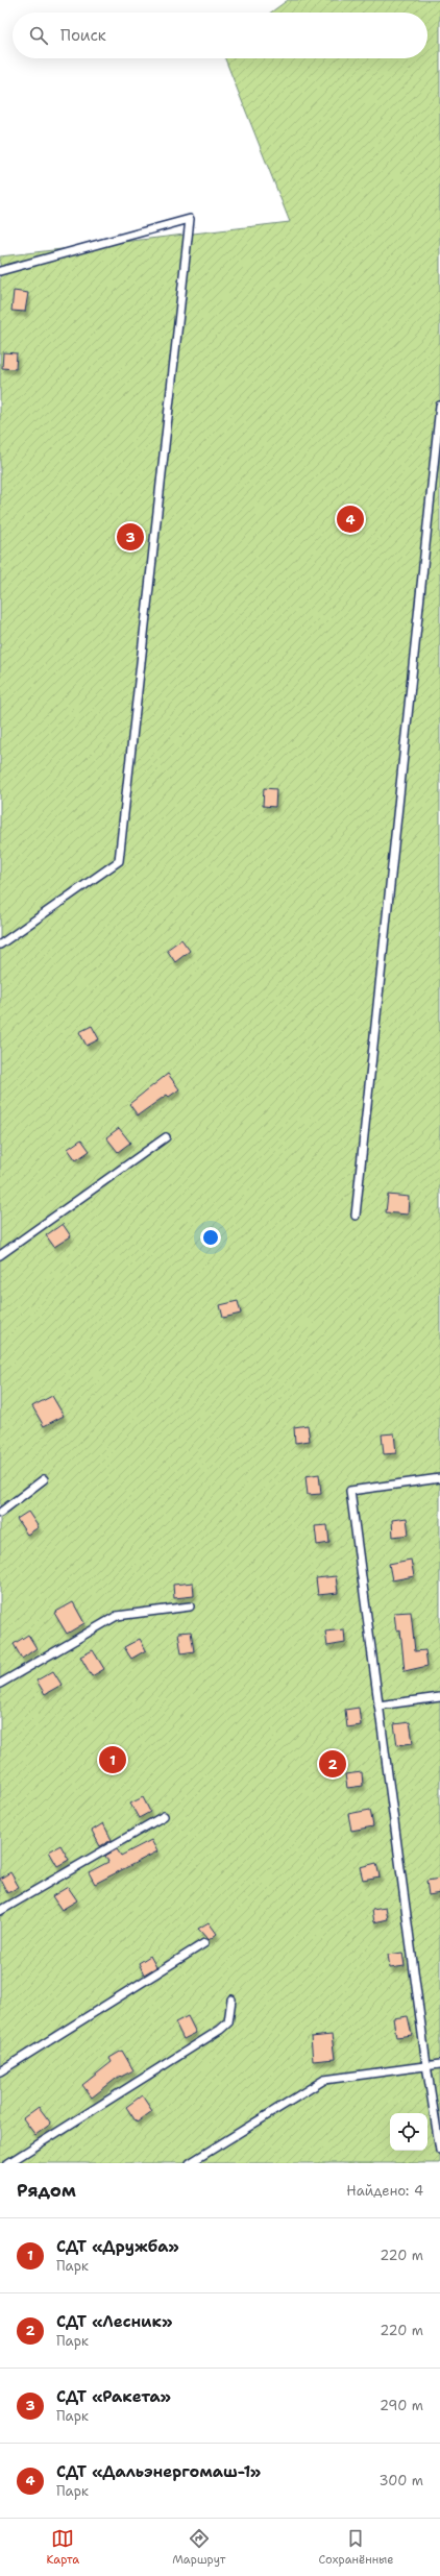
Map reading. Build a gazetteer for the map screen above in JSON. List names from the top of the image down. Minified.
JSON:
{"page":{"search":"Поиск","pins":["4","3","1","2"],"heading":["Рядом","Найдено: 4"],"list":[{"mark":"1","name":"СДТ «Дружба»","note":"Парк","value":"220 m"},{"mark":"2","name":"СДТ «Лесник»","note":"Парк","value":"220 m"},{"mark":"3","name":"СДТ «Ракета»","note":"Парк","value":"290 m"},{"mark":"4","name":"СДТ «Дальэнергомаш-1»","note":"Парк","value":"300 m"}],"nav":["Карта","Маршрут","Сохранённые"]}}
